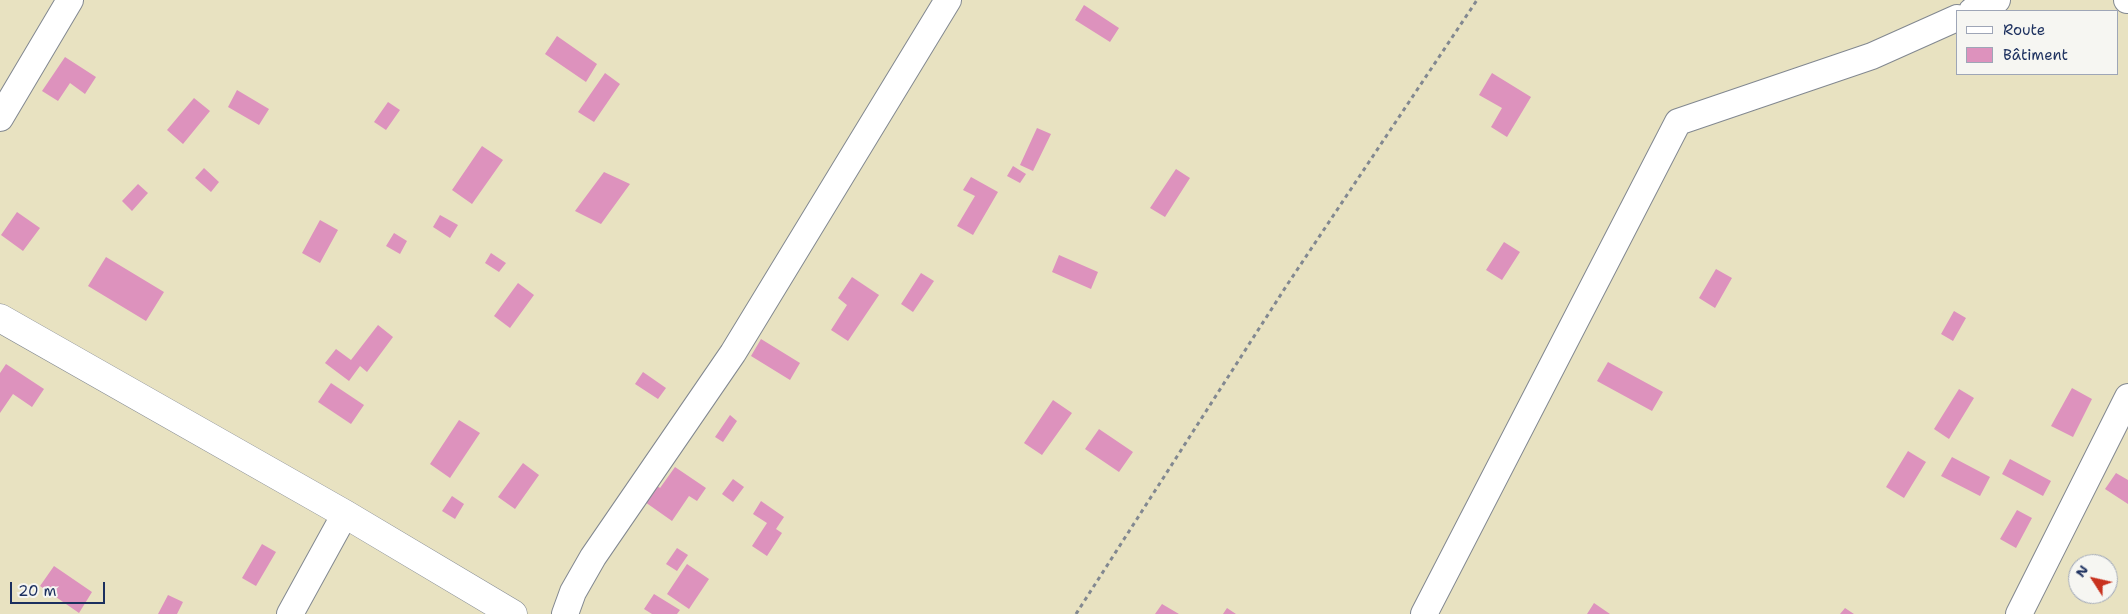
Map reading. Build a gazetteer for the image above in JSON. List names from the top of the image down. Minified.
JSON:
{"legend":["Route","Bâtiment"],"scale_bar":"20 m","north":"top left"}
